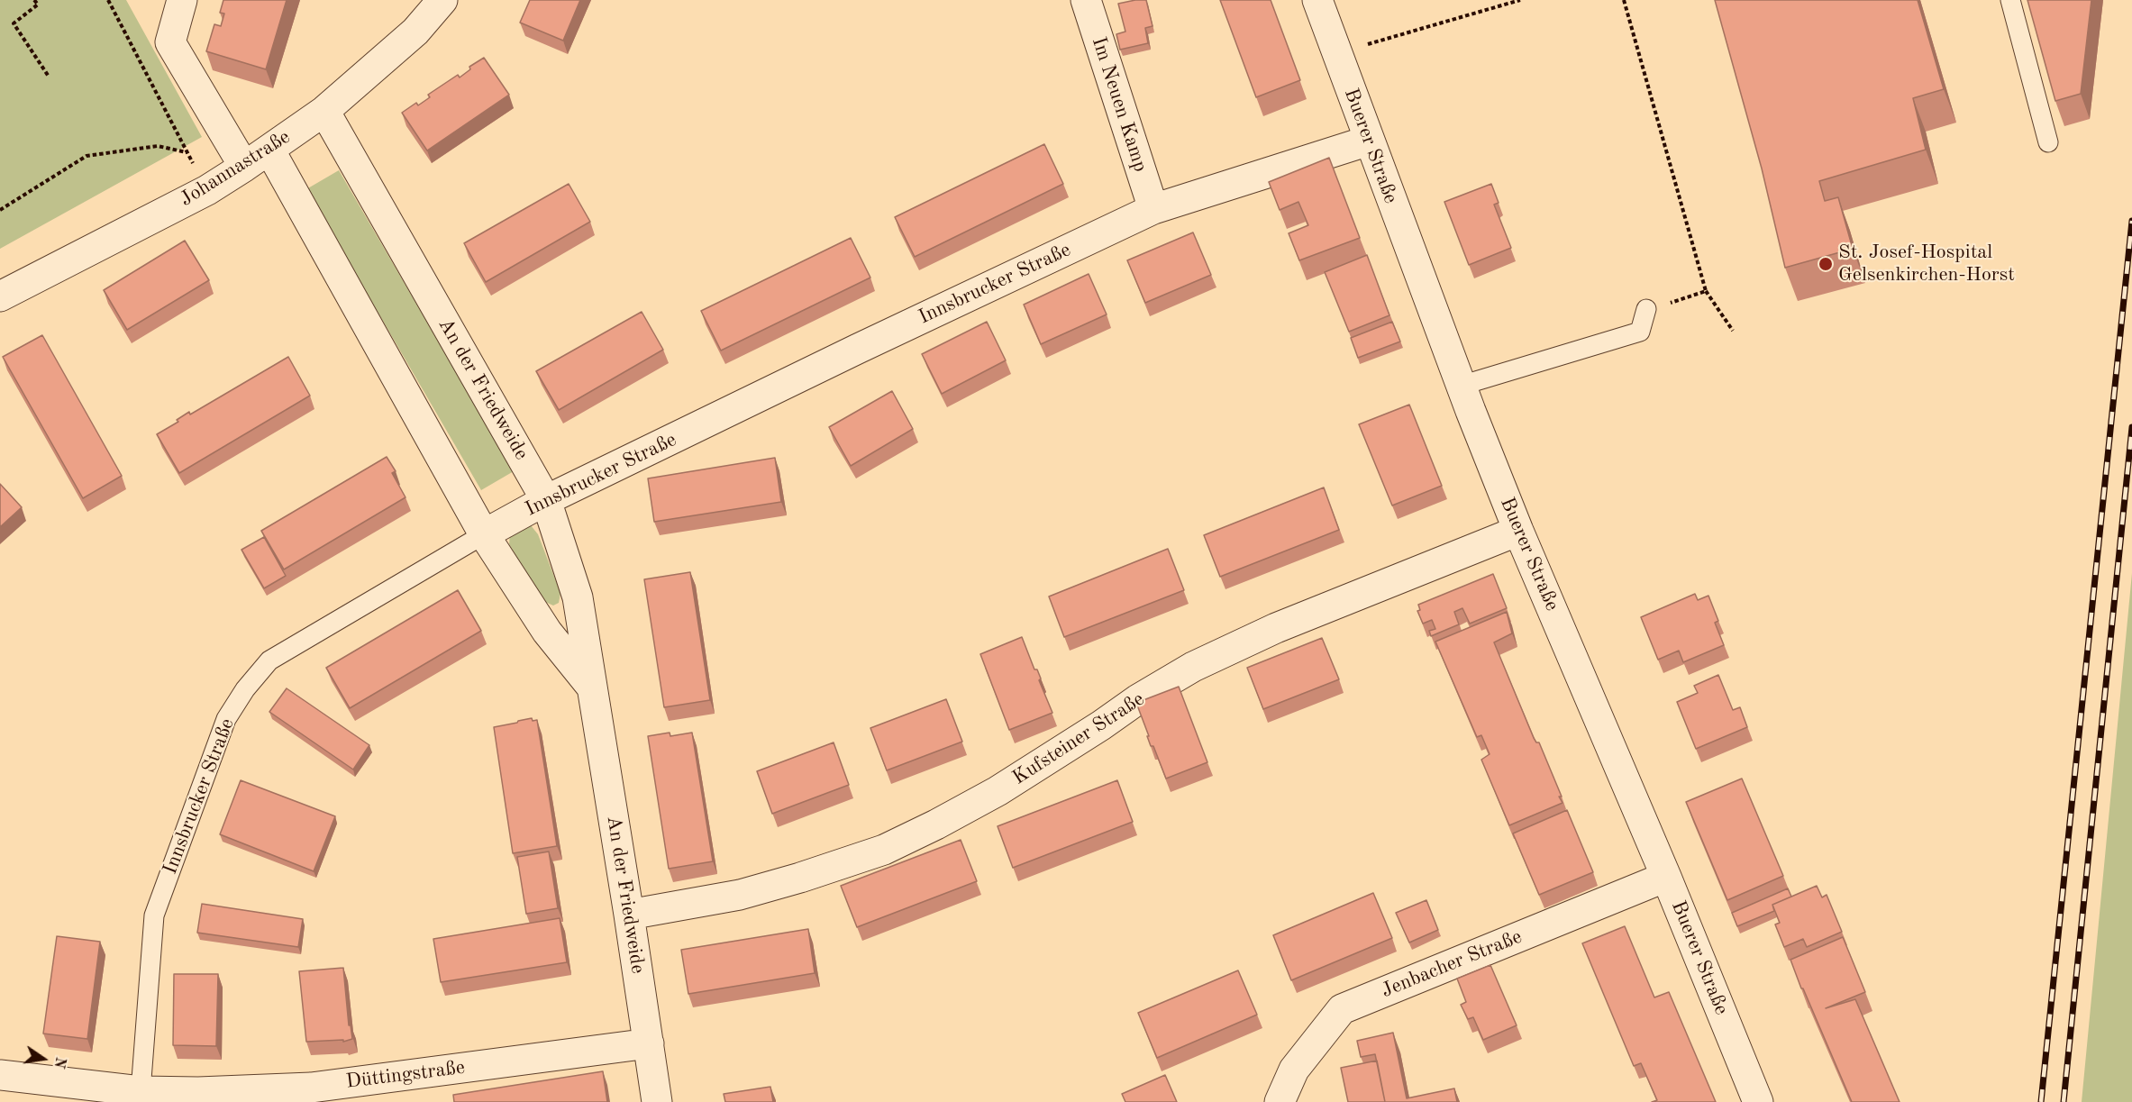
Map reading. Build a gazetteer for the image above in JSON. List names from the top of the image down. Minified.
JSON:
{"streets":{"street":["Im Neuen Kamp","Buerer Straße","Johannastraße","Innsbrucker Straße","An der Friedweide","Kufsteiner Straße","Jenbacher Straße","Düttingstraße"]},"crossings":[["Im Neuen Kamp","Innsbrucker Straße"],["Buerer Straße","Innsbrucker Straße"],["Buerer Straße","Kufsteiner Straße"],["Buerer Straße","Jenbacher Straße"],["Johannastraße","An der Friedweide"],["Innsbrucker Straße","An der Friedweide"],["Innsbrucker Straße","Düttingstraße"],["An der Friedweide","Kufsteiner Straße"],["An der Friedweide","Düttingstraße"]],"places":["St. Josef-Hospital Gelsenkirchen-Horst"],"north":"right"}
